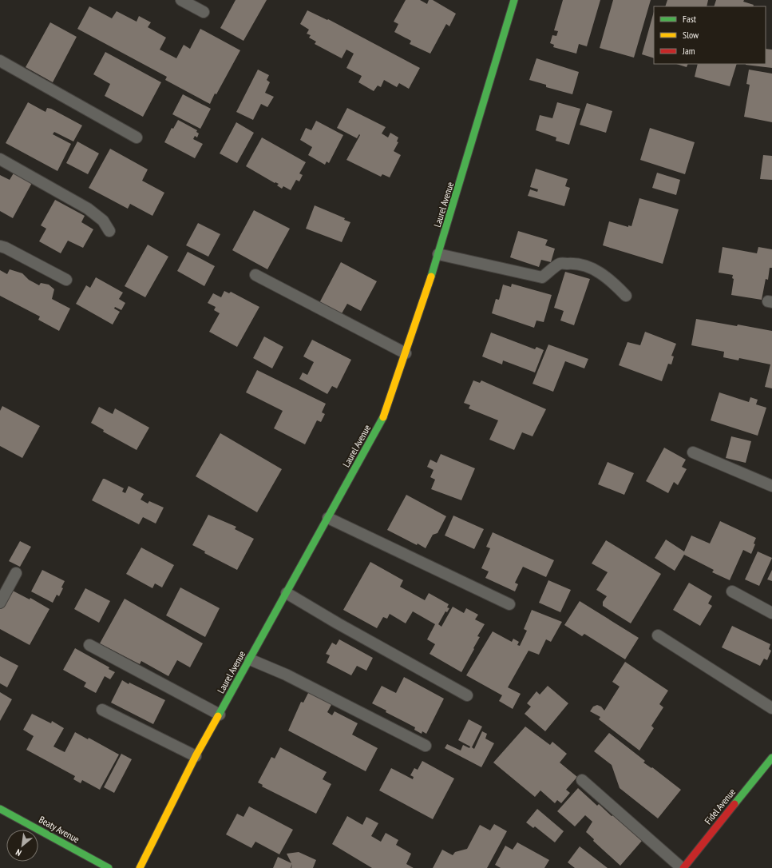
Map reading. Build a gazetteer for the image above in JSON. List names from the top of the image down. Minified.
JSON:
{"streets":{"street":["Laurel Avenue","Fidel Avenue","Beaty Avenue"]},"legend":["Fast","Slow","Jam"],"north":"bottom left"}
